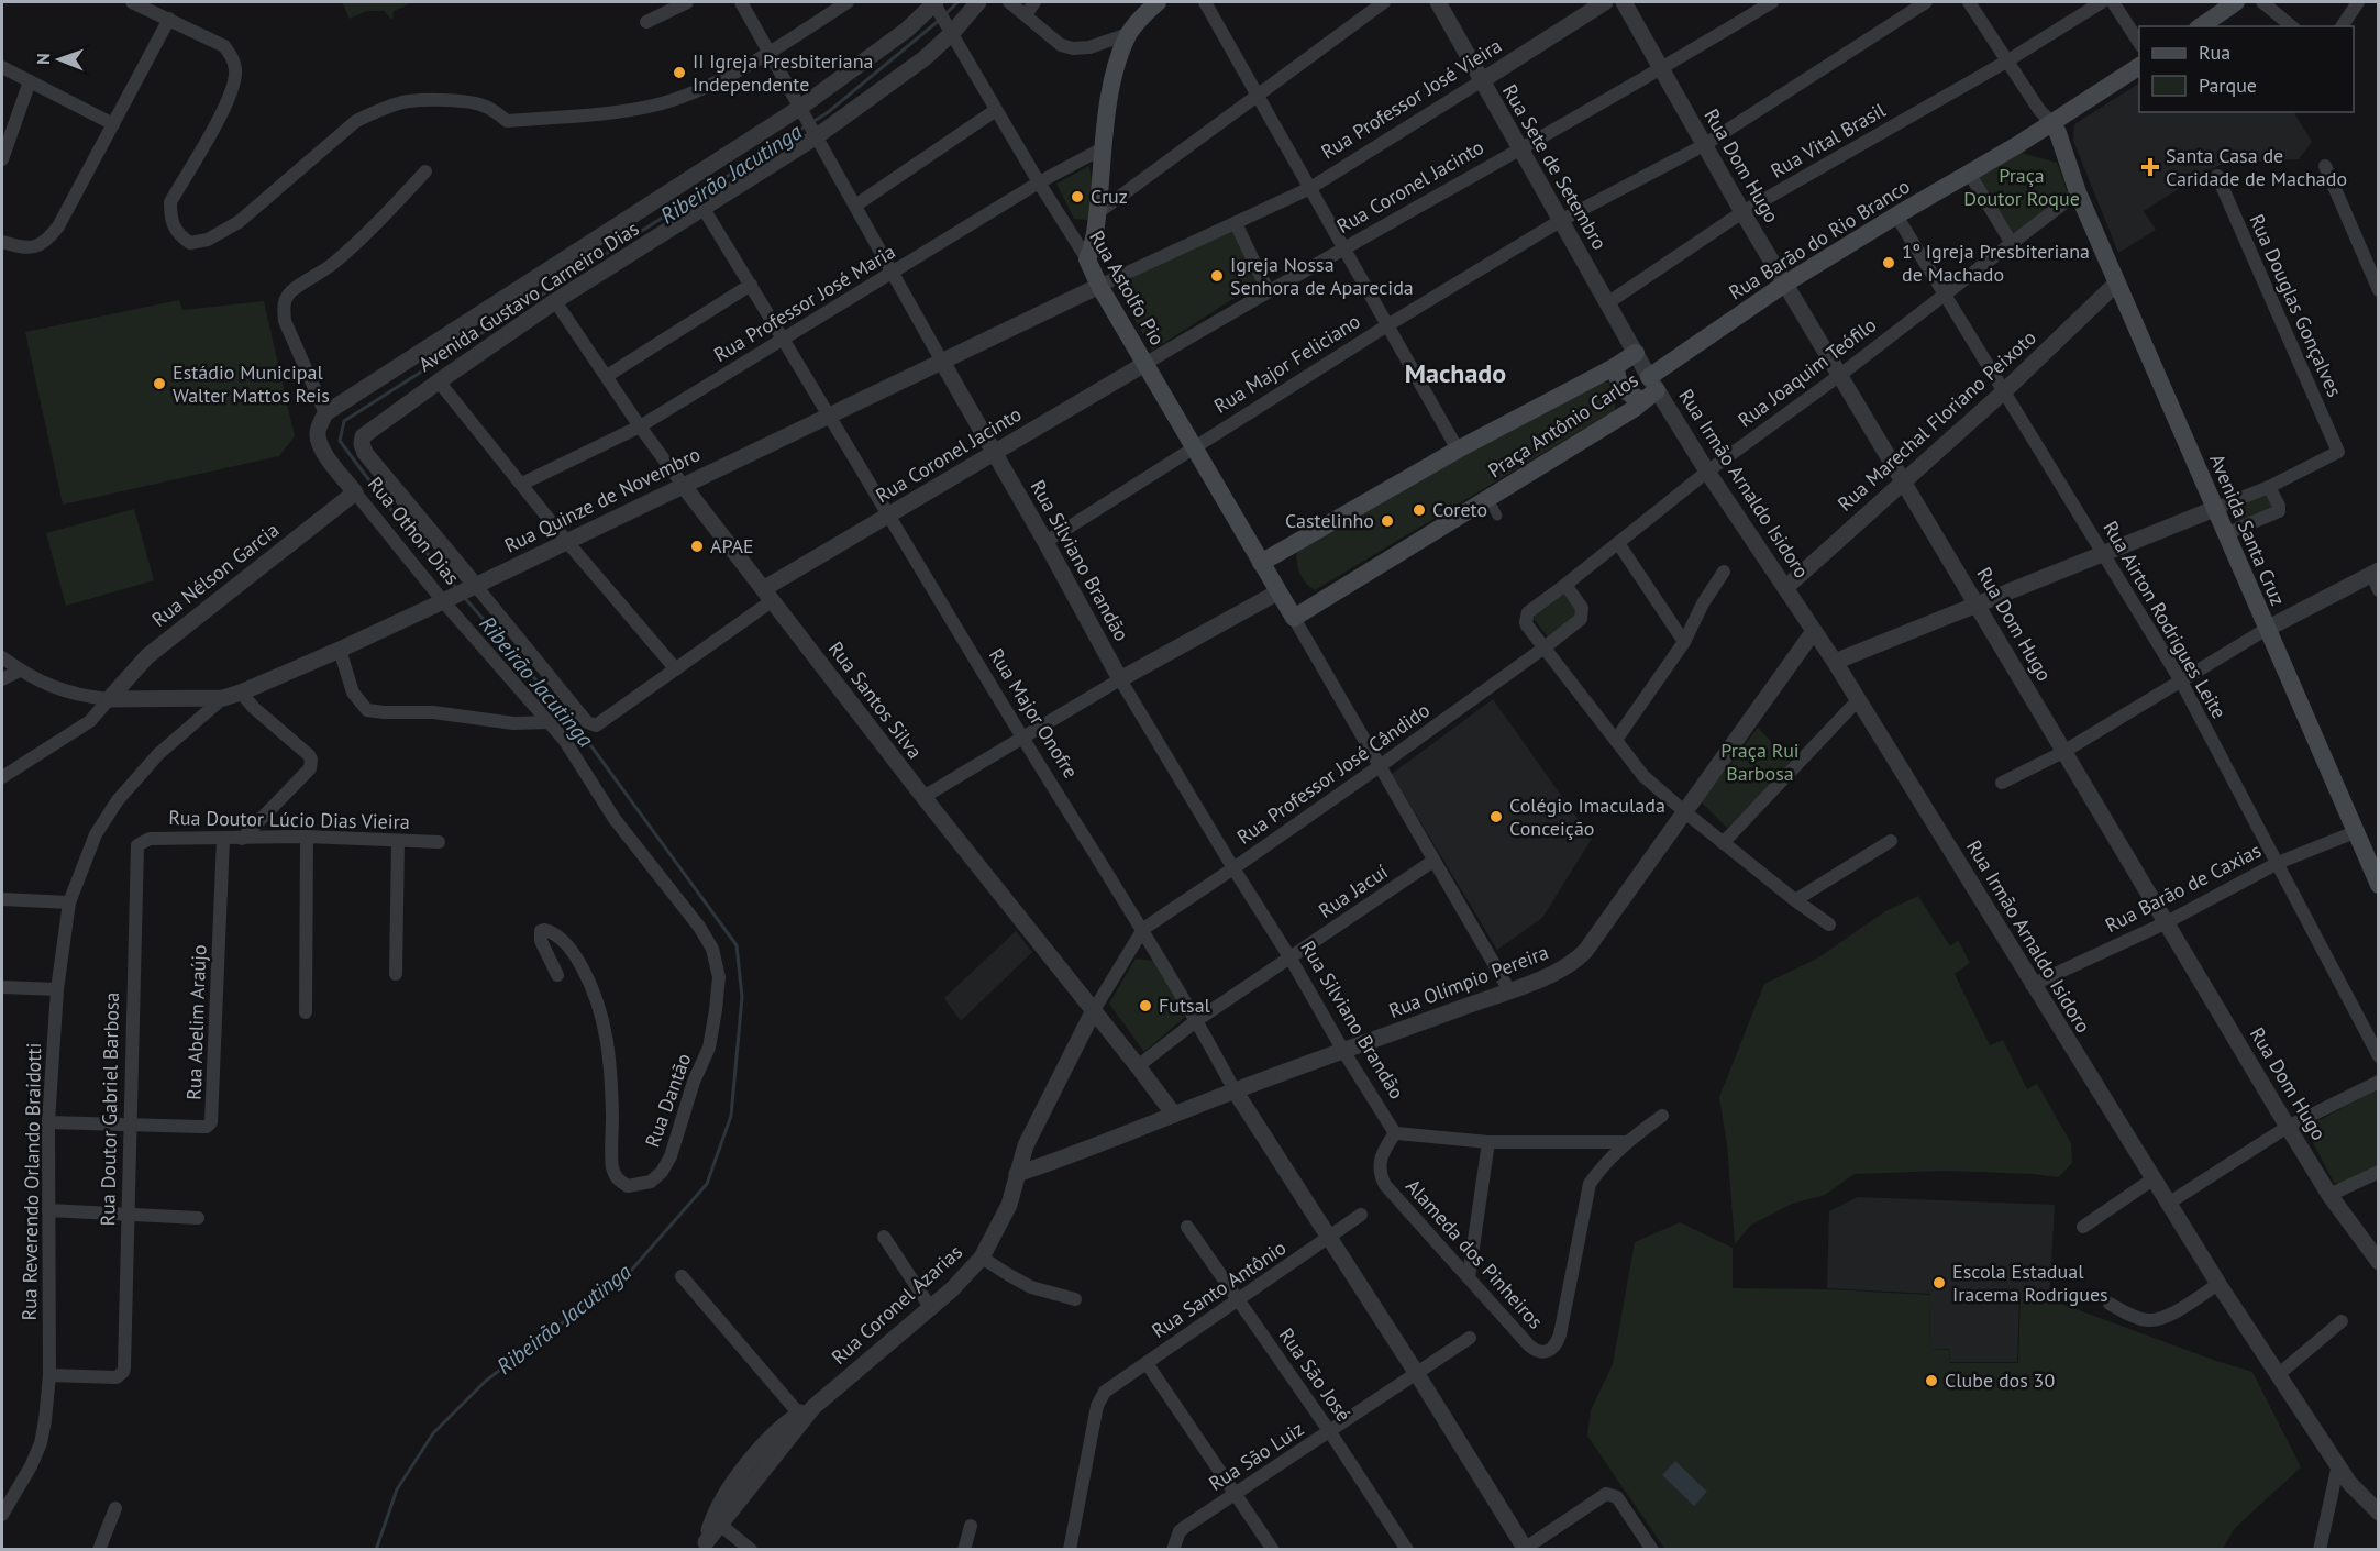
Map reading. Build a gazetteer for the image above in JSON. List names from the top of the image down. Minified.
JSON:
{"streets":{"main road":["Rua Barão do Rio Branco","Rua Astolfo Pio","Praça Antônio Carlos","Avenida Santa Cruz"],"street":["Rua Professor José Vieira","Rua Vital Brasil","Rua Dom Hugo","Rua Sete de Setembro","Rua Coronel Jacinto","Avenida Gustavo Carneiro Dias","Rua Professor José Maria","Rua Douglas Gonçalves","Rua Major Feliciano","Rua Joaquim Teófilo","Rua Marechal Floriano Peixoto","Rua Irmão Arnaldo Isidoro","Rua Quinze de Novembro","Rua Othon Dias","Rua Silviano Brandão","Rua Nélson Garcia","Rua Airton Rodrigues Leite","Rua Santos Silva","Rua Major Onofre","Rua Professor José Cândido","Rua Doutor Lúcio Dias Vieira","Rua Barão de Caxias","Rua Jacuí","Rua Olímpio Pereira","Rua Abelim Araújo","Rua Dantão","Rua Doutor Gabriel Barbosa","Rua Reverendo Orlando Braidotti","Alameda dos Pinheiros","Rua Santo Antônio","Rua Coronel Azarias","Rua São José","Rua São Luiz"]},"crossings":[["Rua Professor José Vieira","Rua Sete de Setembro"],["Rua Professor José Vieira","Rua Astolfo Pio"],["Rua Professor José Vieira","Rua Quinze de Novembro"],["Rua Vital Brasil","Rua Dom Hugo"],["Rua Vital Brasil","Rua Sete de Setembro"],["Rua Dom Hugo","Rua Coronel Jacinto"],["Rua Dom Hugo","Rua Barão do Rio Branco"],["Rua Dom Hugo","Rua Major Feliciano"],["Rua Dom Hugo","Rua Joaquim Teófilo"],["Rua Dom Hugo","Rua Marechal Floriano Peixoto"],["Rua Dom Hugo","Rua Barão de Caxias"],["Rua Sete de Setembro","Rua Coronel Jacinto"],["Rua Sete de Setembro","Rua Major Feliciano"],["Rua Sete de Setembro","Praça Antônio Carlos"],["Rua Coronel Jacinto","Rua Astolfo Pio"],["Rua Coronel Jacinto","Rua Othon Dias"],["Rua Coronel Jacinto","Rua Silviano Brandão"],["Rua Coronel Jacinto","Rua Santos Silva"],["Rua Coronel Jacinto","Rua Major Onofre"],["Rua Barão do Rio Branco","Praça Antônio Carlos"],["Rua Barão do Rio Branco","Rua Irmão Arnaldo Isidoro"],["Rua Barão do Rio Branco","Rua Airton Rodrigues Leite"],["Rua Astolfo Pio","Avenida Gustavo Carneiro Dias"],["Rua Astolfo Pio","Rua Professor José Maria"],["Rua Astolfo Pio","Rua Major Feliciano"],["Rua Astolfo Pio","Praça Antônio Carlos"],["Rua Astolfo Pio","Rua Quinze de Novembro"],["Avenida Gustavo Carneiro Dias","Rua Othon Dias"],["Avenida Gustavo Carneiro Dias","Rua Silviano Brandão"],["Avenida Gustavo Carneiro Dias","Rua Santos Silva"],["Avenida Gustavo Carneiro Dias","Rua Major Onofre"],["Rua Professor José Maria","Rua Silviano Brandão"],["Rua Professor José Maria","Rua Santos Silva"],["Rua Professor José Maria","Rua Major Onofre"],["Rua Major Feliciano","Rua Silviano Brandão"],["Rua Joaquim Teófilo","Rua Irmão Arnaldo Isidoro"],["Rua Joaquim Teófilo","Rua Airton Rodrigues Leite"],["Rua Joaquim Teófilo","Rua Professor José Cândido"],["Rua Marechal Floriano Peixoto","Rua Irmão Arnaldo Isidoro"],["Rua Marechal Floriano Peixoto","Avenida Santa Cruz"],["Rua Marechal Floriano Peixoto","Rua Airton Rodrigues Leite"],["Praça Antônio Carlos","Rua Irmão Arnaldo Isidoro"],["Rua Irmão Arnaldo Isidoro","Rua Barão de Caxias"],["Rua Quinze de Novembro","Rua Othon Dias"],["Rua Quinze de Novembro","Rua Silviano Brandão"],["Rua Quinze de Novembro","Rua Nélson Garcia"],["Rua Quinze de Novembro","Rua Santos Silva"],["Rua Quinze de Novembro","Rua Major Onofre"],["Rua Quinze de Novembro","Rua Reverendo Orlando Braidotti"],["Avenida Santa Cruz","Rua Barão de Caxias"],["Rua Othon Dias","Rua Nélson Garcia"],["Rua Othon Dias","Rua Dantão"],["Rua Silviano Brandão","Rua Professor José Cândido"],["Rua Silviano Brandão","Rua Jacuí"],["Rua Silviano Brandão","Rua Olímpio Pereira"],["Rua Silviano Brandão","Alameda dos Pinheiros"],["Rua Airton Rodrigues Leite","Rua Barão de Caxias"],["Rua Santos Silva","Rua Jacuí"],["Rua Santos Silva","Rua Olímpio Pereira"],["Rua Santos Silva","Rua Coronel Azarias"],["Rua Major Onofre","Rua Professor José Cândido"],["Rua Major Onofre","Rua Jacuí"],["Rua Major Onofre","Rua Olímpio Pereira"],["Rua Major Onofre","Rua Santo Antônio"],["Rua Major Onofre","Rua São Luiz"],["Rua Doutor Lúcio Dias Vieira","Rua Abelim Araújo"],["Rua Doutor Lúcio Dias Vieira","Rua Doutor Gabriel Barbosa"],["Rua Olímpio Pereira","Rua Coronel Azarias"],["Rua Abelim Araújo","Rua Doutor Gabriel Barbosa"],["Rua Abelim Araújo","Rua Reverendo Orlando Braidotti"],["Rua Doutor Gabriel Barbosa","Rua Reverendo Orlando Braidotti"],["Rua Santo Antônio","Rua São José"],["Rua São José","Rua São Luiz"]],"districts":["Machado"],"water":["Ribeirão Jacutinga"],"parks":["Praça Doutor Roque","Praça Rui Barbosa"],"places":{"other":["II Igreja Presbiteriana Independente","Cruz","1º Igreja Presbiteriana de Machado","Igreja Nossa Senhora de Aparecida","Estádio Municipal Walter Mattos Reis","Coreto","Castelinho","APAE","Colégio Imaculada Conceição","Futsal","Escola Estadual Iracema Rodrigues","Clube dos 30"],"health":["Santa Casa de Caridade de Machado"]},"legend":["Rua","Parque"],"north":"left"}
